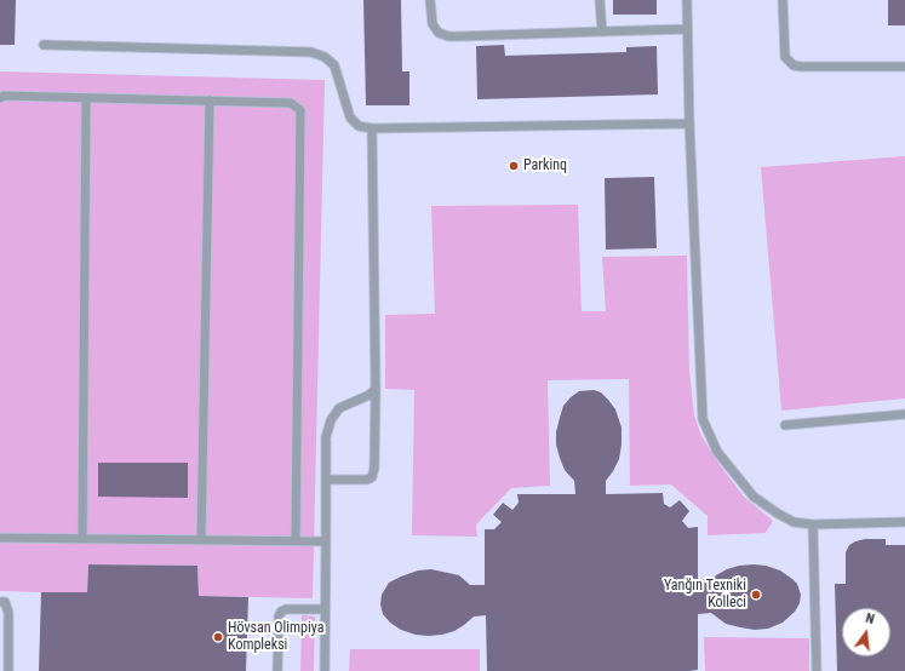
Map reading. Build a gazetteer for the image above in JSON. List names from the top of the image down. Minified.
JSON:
{"places":["Parkinq","Yanğın Texniki Kolleci","Hövsan Olimpiya Kompleksi"],"north":"top"}
